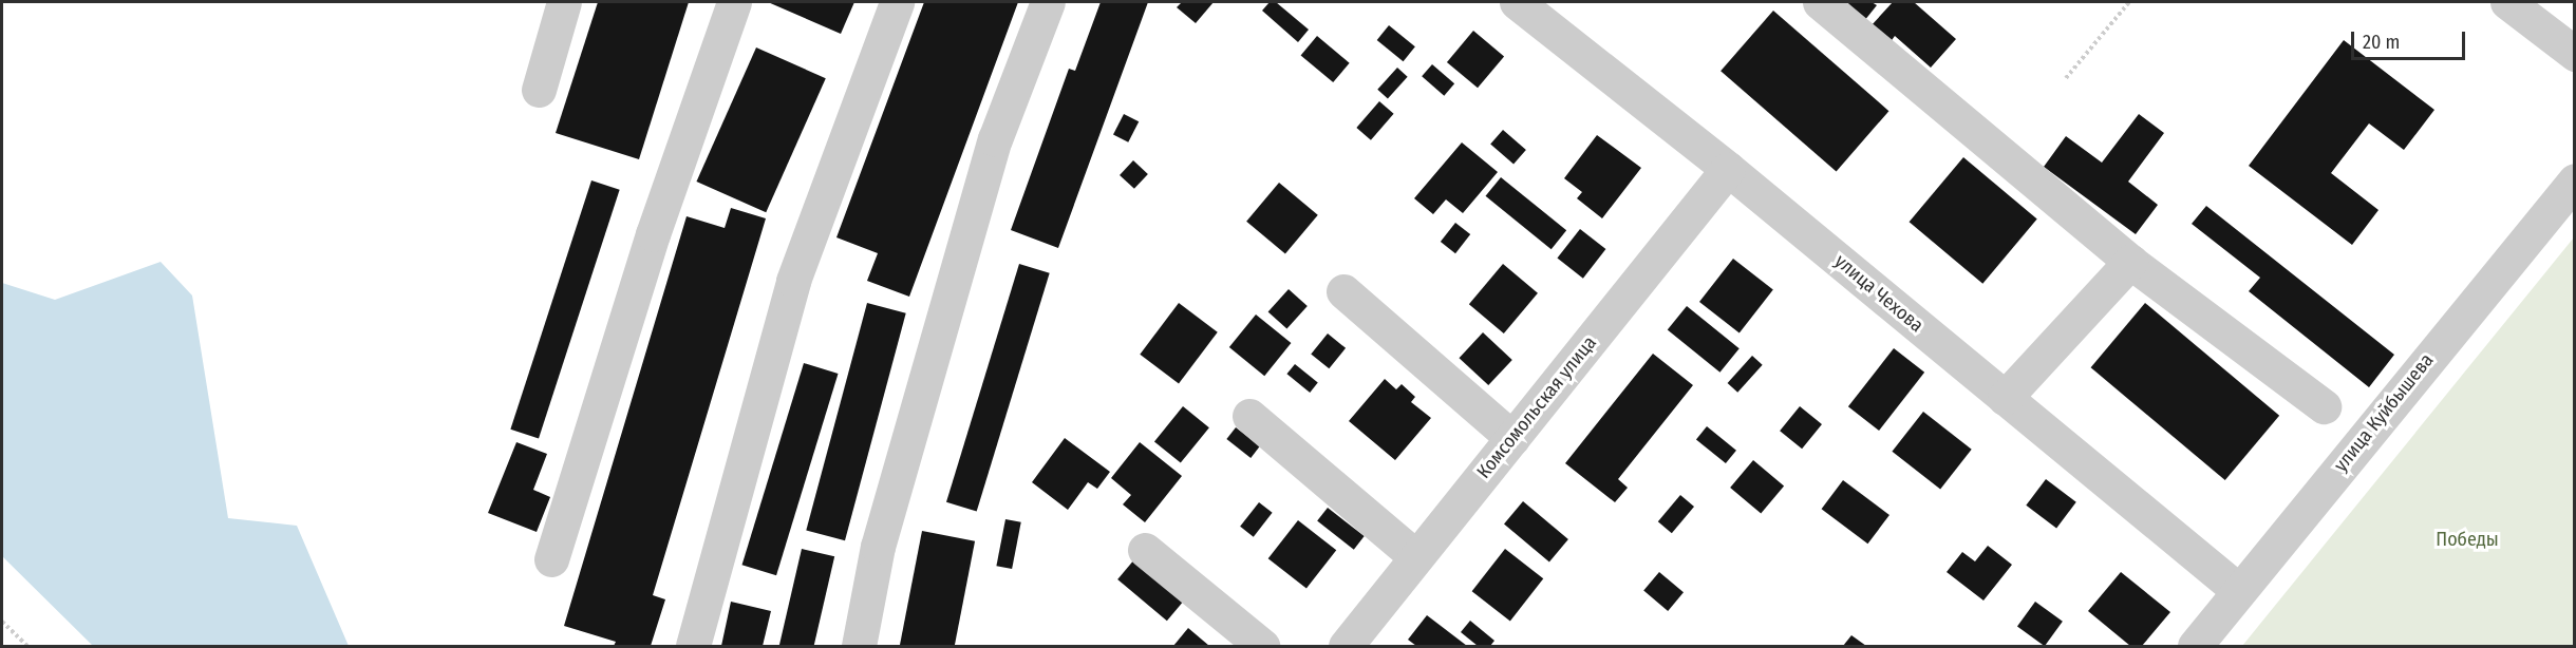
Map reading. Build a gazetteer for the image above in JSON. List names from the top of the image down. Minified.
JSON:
{"streets":{"street":["улица Чехова","Комсомольская улица","улица Куйбышева"]},"crossings":[["улица Чехова","Комсомольская улица"],["улица Чехова","улица Куйбышева"]],"parks":["Победы"],"scale_bar":"20 m"}
